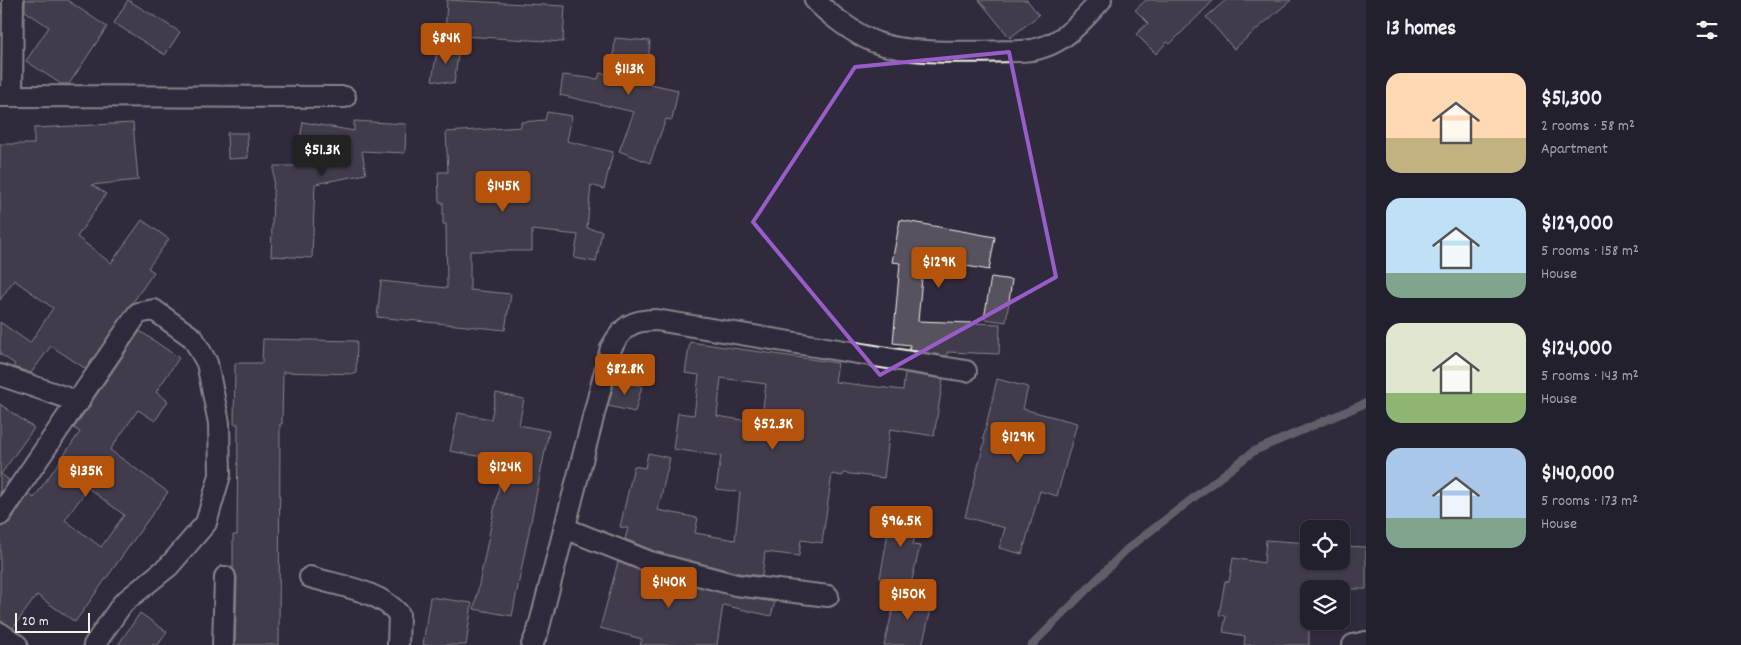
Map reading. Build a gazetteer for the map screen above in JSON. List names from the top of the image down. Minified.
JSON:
{"scale_bar":"20 m","page":{"heading":"13 homes","price":["$84K","$113K","$51.3K","$145K","$129K","$82.8K","$52.3K","$129K","$124K","$135K","$96.5K","$140K","$150K"],"list":[{"name":"$51,300","note":"2 rooms · 58 m² · Apartment"},{"name":"$129,000","note":"5 rooms · 158 m² · House"},{"name":"$124,000","note":"5 rooms · 143 m² · House"},{"name":"$140,000","note":"5 rooms · 173 m² · House"}],"scale":"20 m"}}
